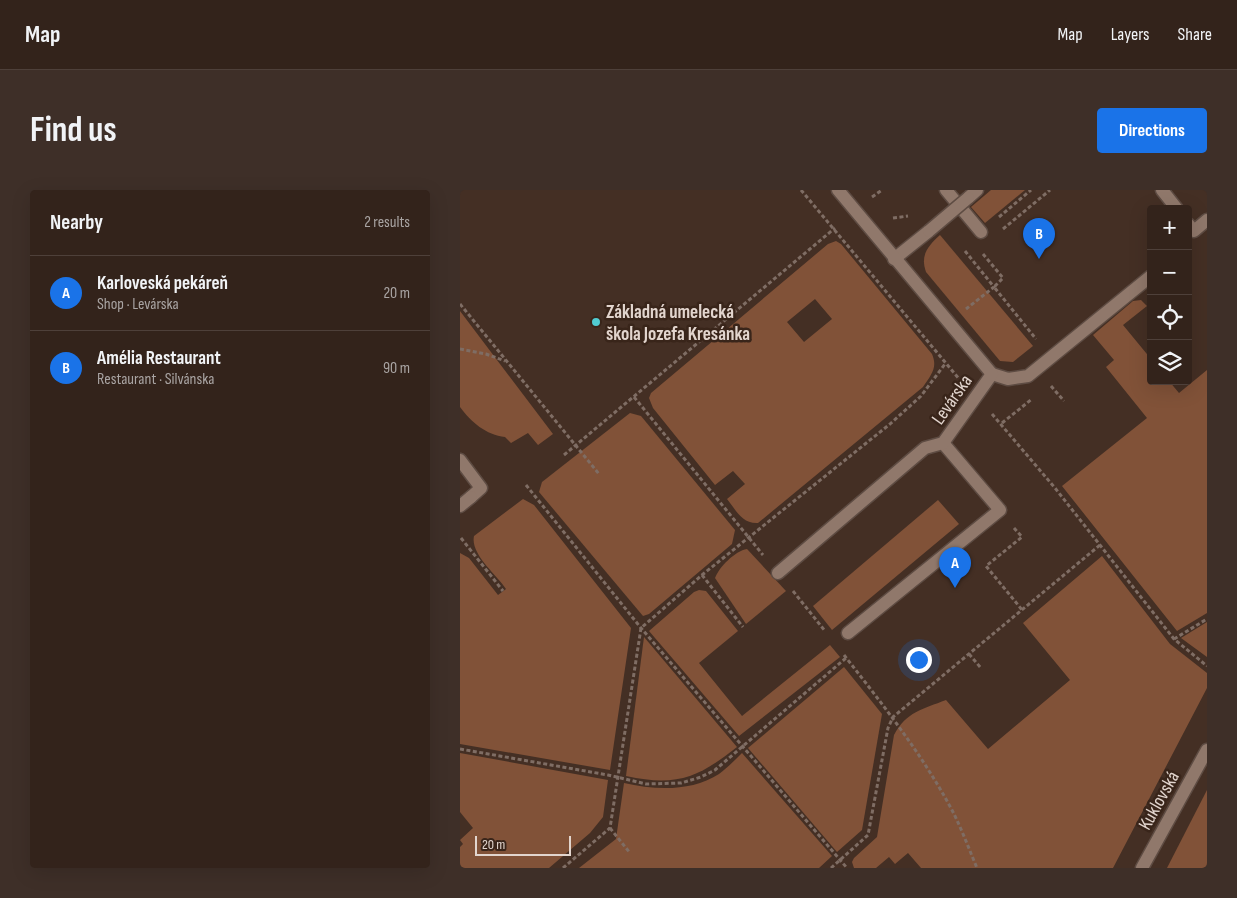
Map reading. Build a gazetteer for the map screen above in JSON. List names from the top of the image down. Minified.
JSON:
{"streets":{"street":["Levárska","Kuklovská"]},"places":["Základná umelecká škola Jozefa Kresánka"],"scale_bar":"20 m","page":{"header":"Map","nav":["Map","Layers","Share"],"buttons":"Directions","title":"Find us","heading":["Nearby","2 results"],"map_buttons":["+","−"],"pins":["B","A"],"list":[{"mark":"A","name":"Karloveská pekáreň","note":"Shop · Levárska","value":"20 m"},{"mark":"B","name":"Amélia Restaurant","note":"Restaurant · Silvánska","value":"90 m"}],"scale":"20 m"}}
